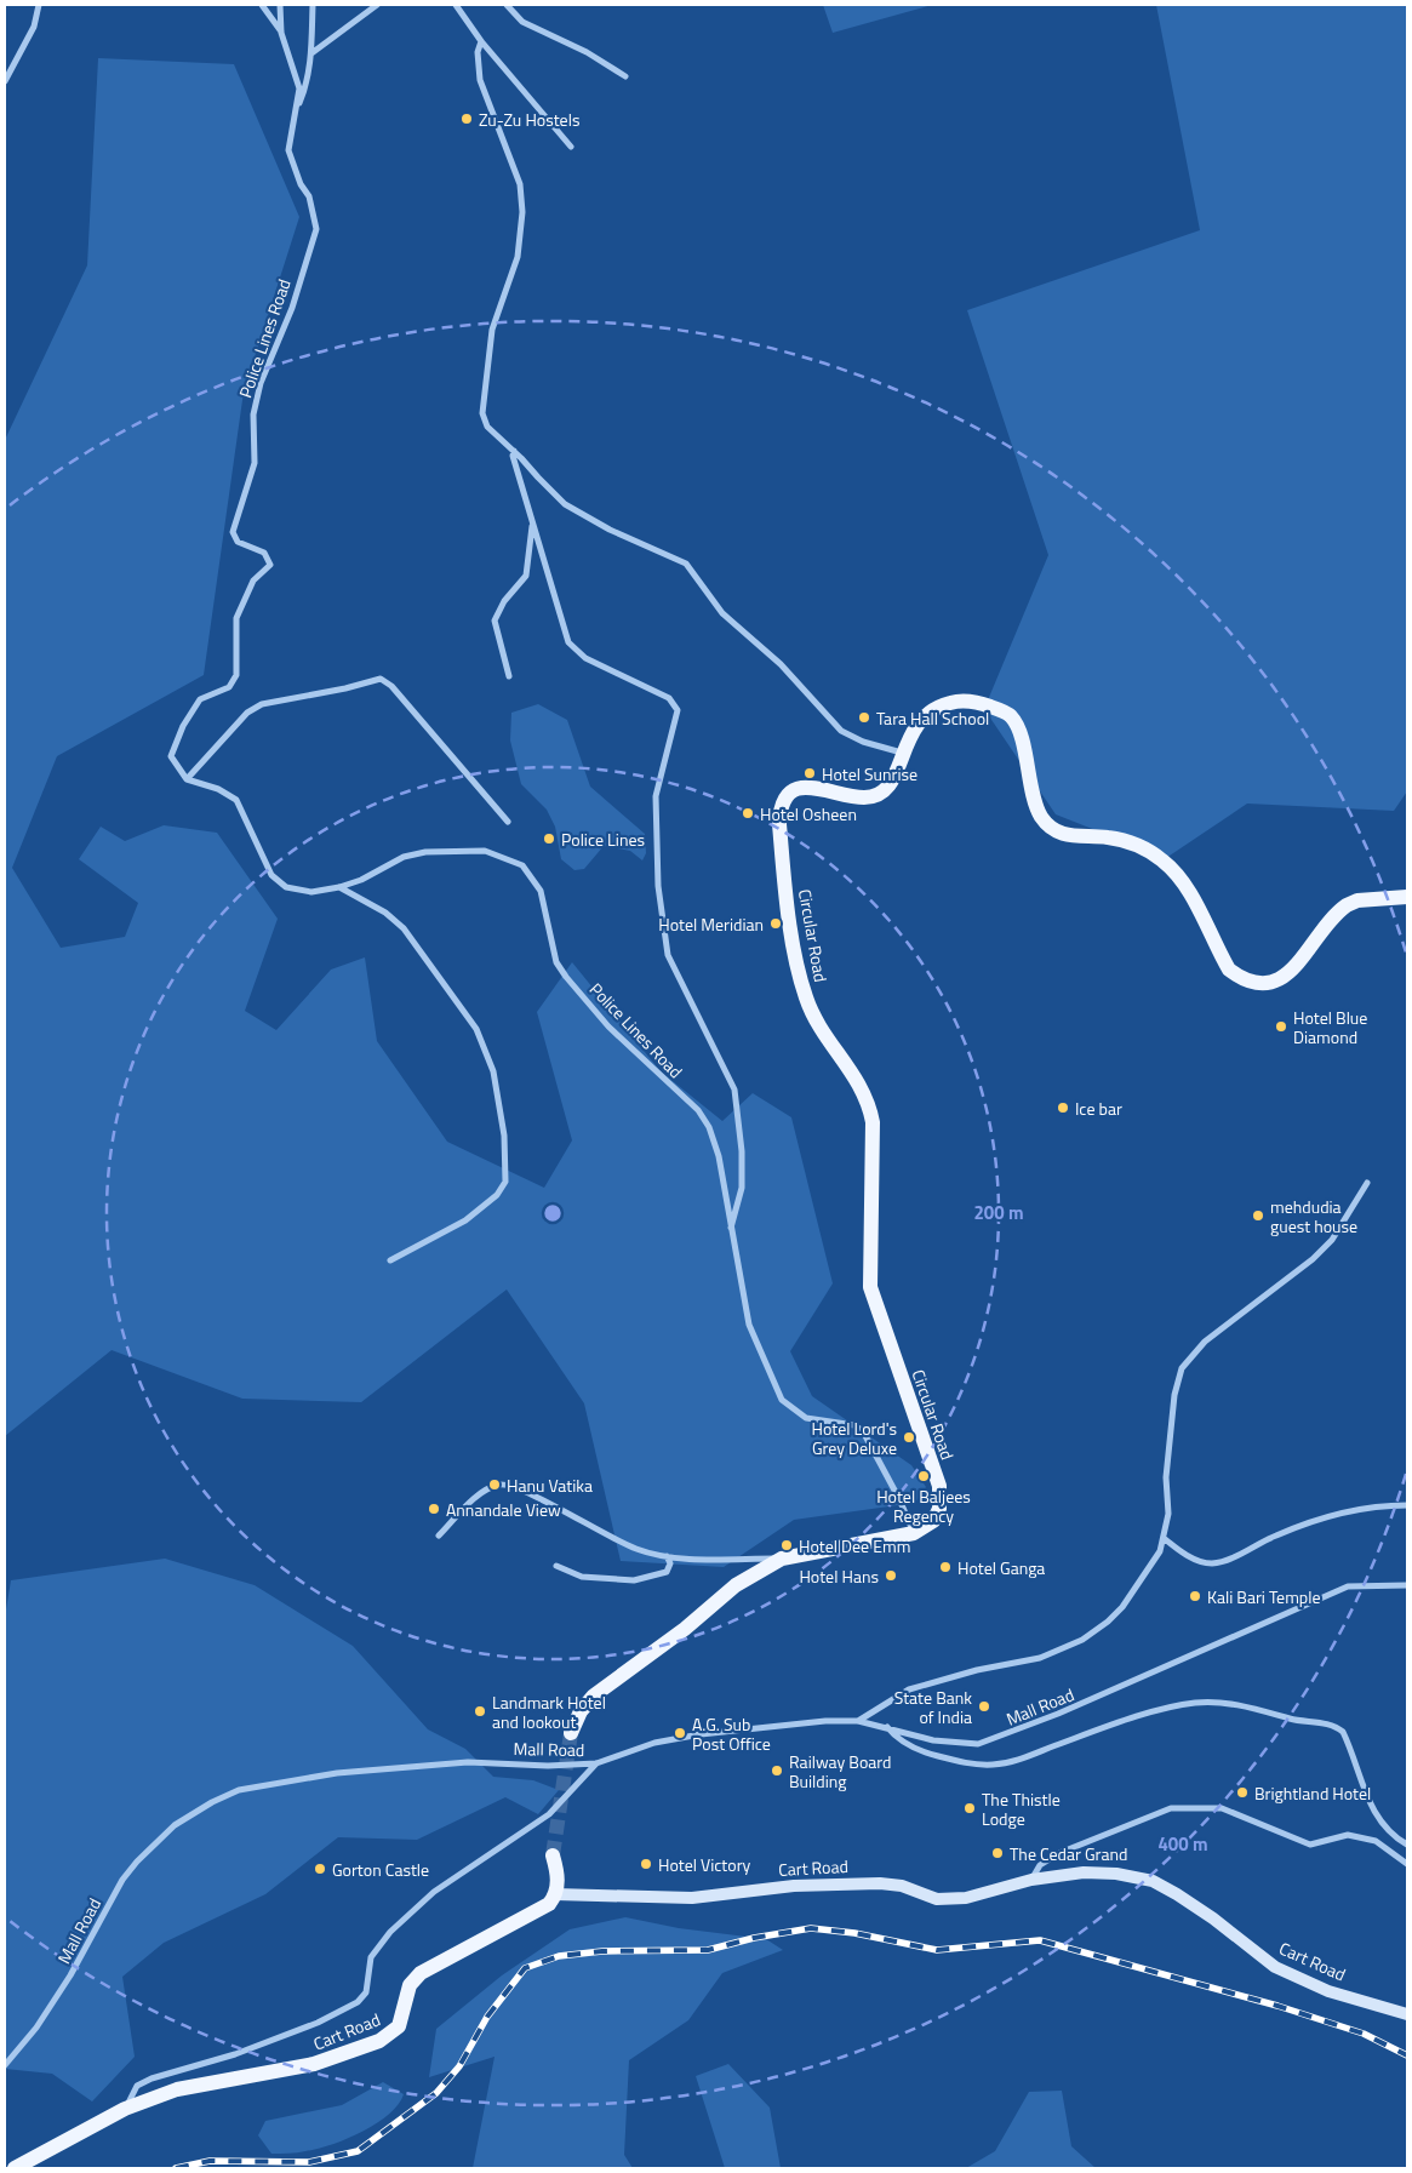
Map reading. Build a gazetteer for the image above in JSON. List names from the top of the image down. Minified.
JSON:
{"streets":{"main road":["Circular Road","Cart Road"],"street":["Police Lines Road","Mall Road"]},"crossings":[["Police Lines Road","Circular Road"]],"places":["Zu-Zu Hostels","Tara Hall School","Hotel Sunrise","Hotel Osheen","Police Lines","Hotel Meridian","Hotel Blue Diamond","Ice bar","mehdudia guest house","Hotel Lord's Grey Deluxe","Hotel Baljees Regency","Hanu Vatika","Annandale View","Hotel Dee Emm","Hotel Ganga","Hotel Hans","Kali Bari Temple","State Bank of India","Landmark Hotel and lookout","A.G. Sub Post Office","Railway Board Building","Brightland Hotel","The Thistle Lodge","The Cedar Grand","Hotel Victory","Gorton Castle"],"rings":["200 m","400 m"]}
